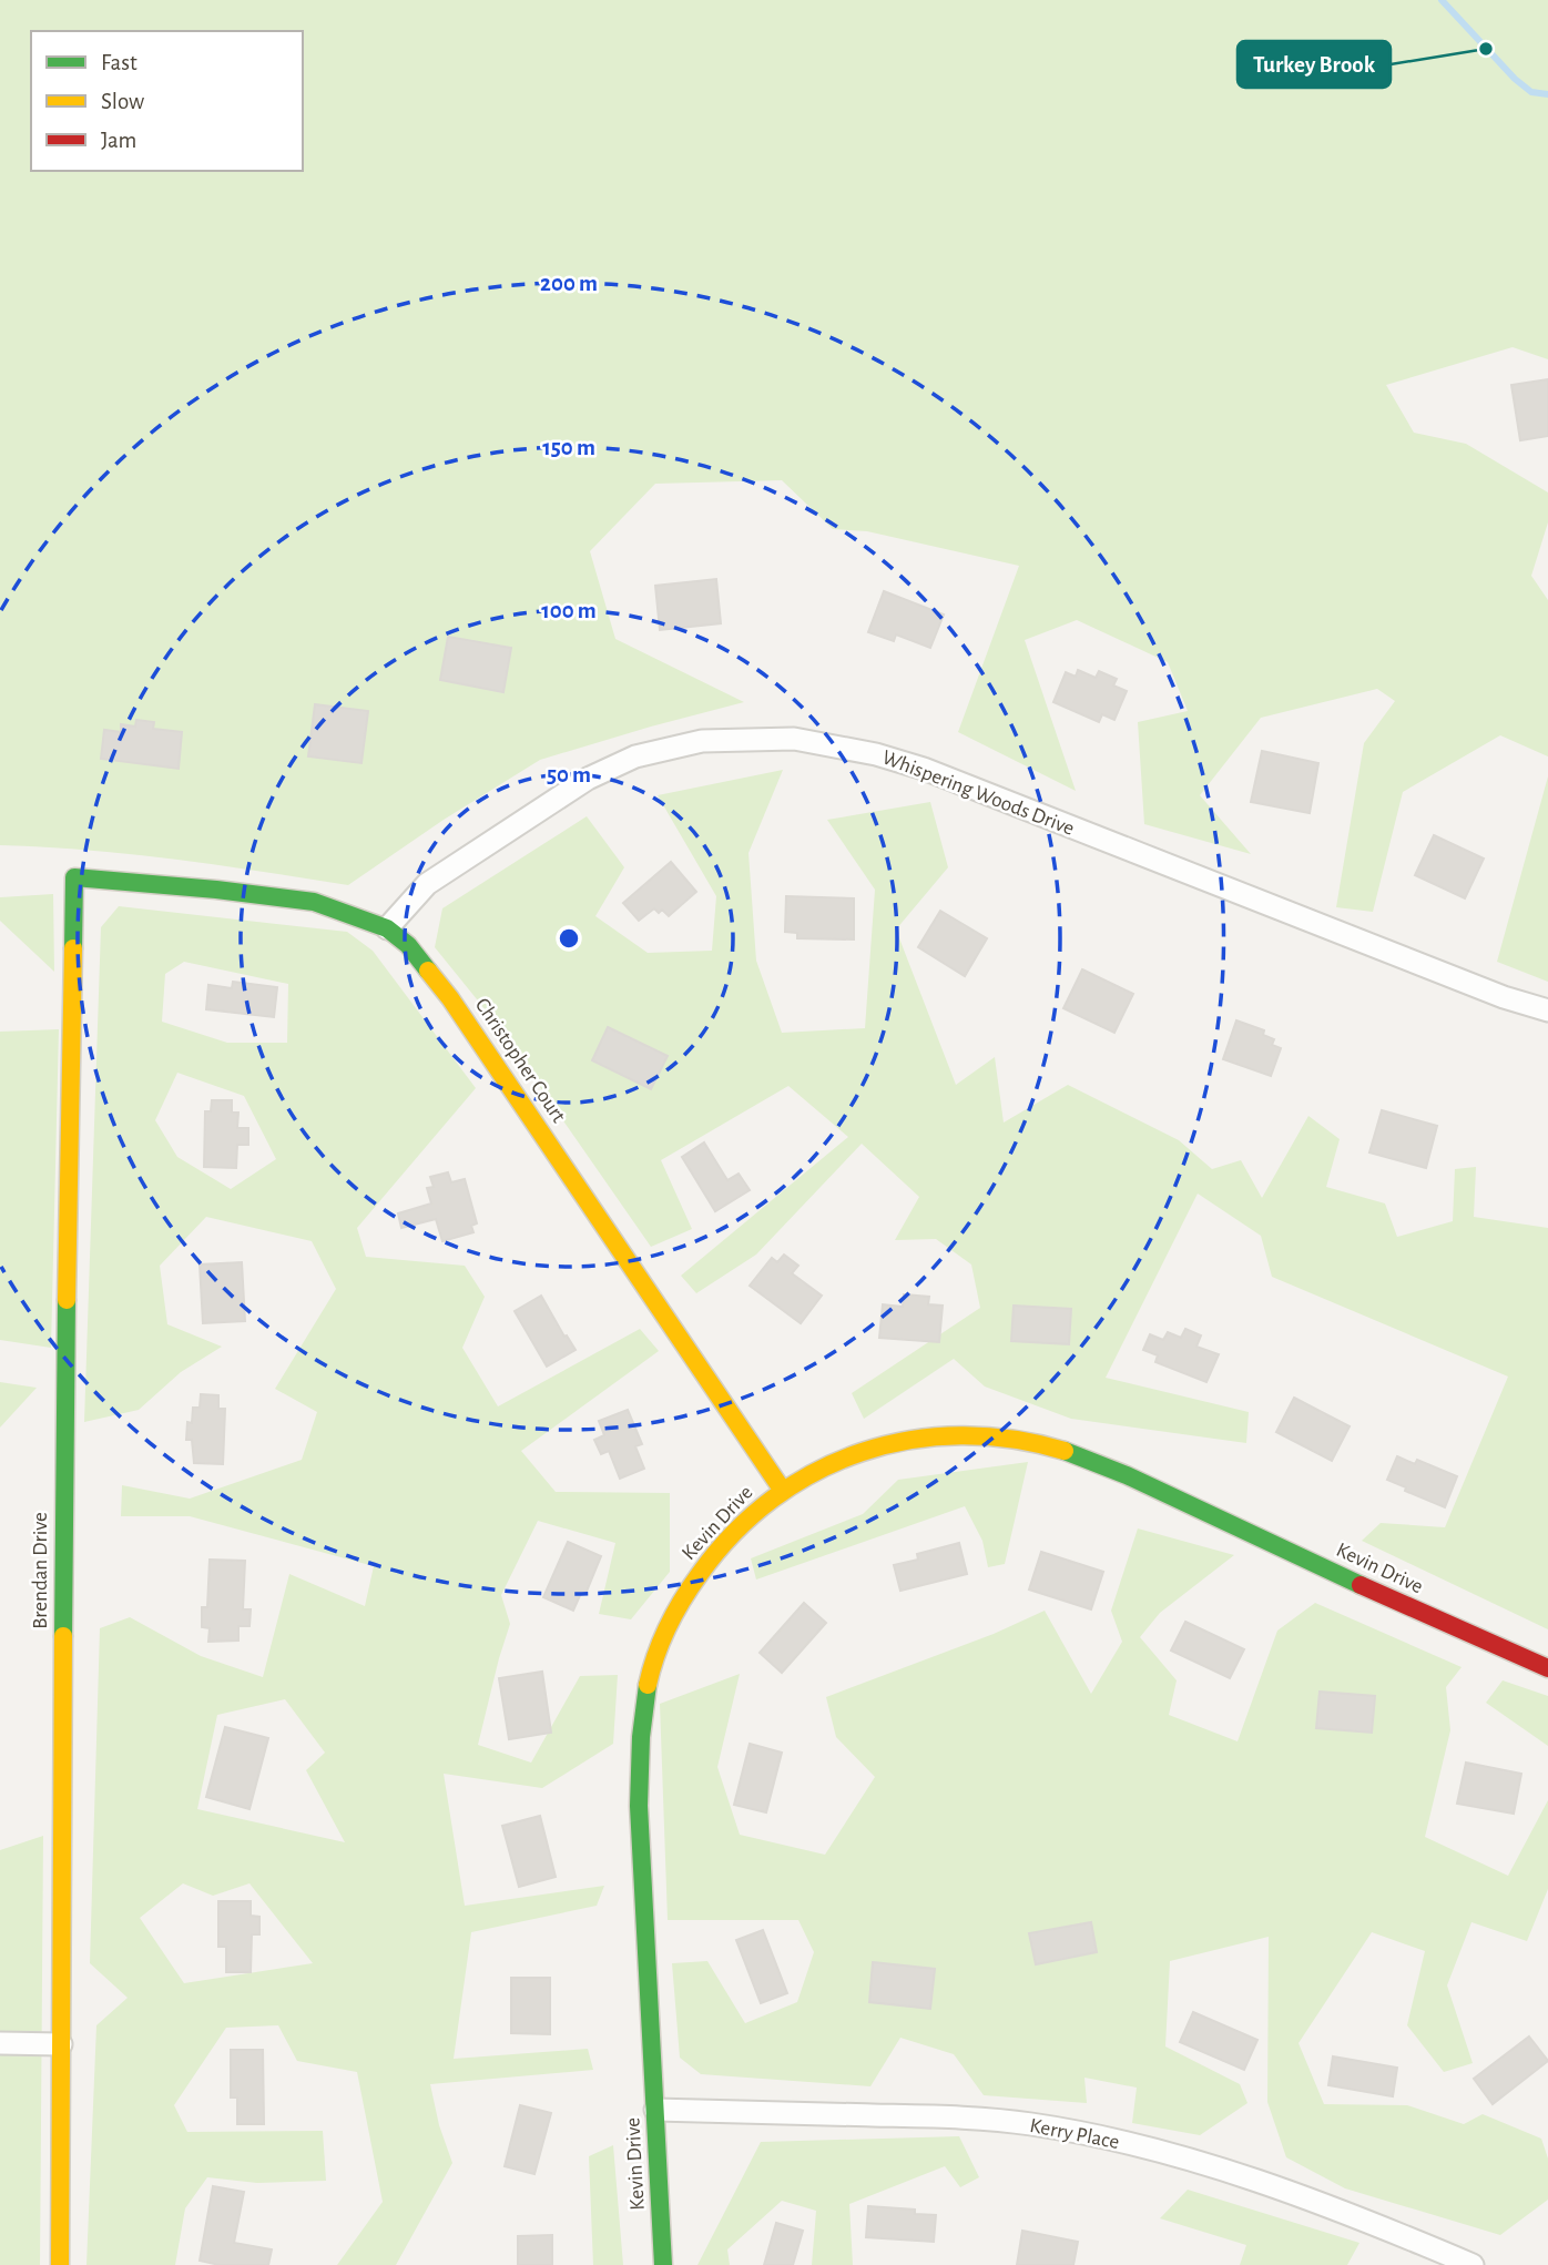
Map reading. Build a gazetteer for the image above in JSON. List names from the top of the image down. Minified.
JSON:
{"streets":{"street":["Whispering Woods Drive","Christopher Court","Kevin Drive","Brendan Drive","Kerry Place"]},"crossings":[["Whispering Woods Drive","Christopher Court"],["Christopher Court","Kevin Drive"],["Christopher Court","Brendan Drive"],["Kevin Drive","Kerry Place"]],"places":["Turkey Brook"],"legend":["Fast","Slow","Jam"],"rings":["200 m","150 m","100 m","50 m"]}
